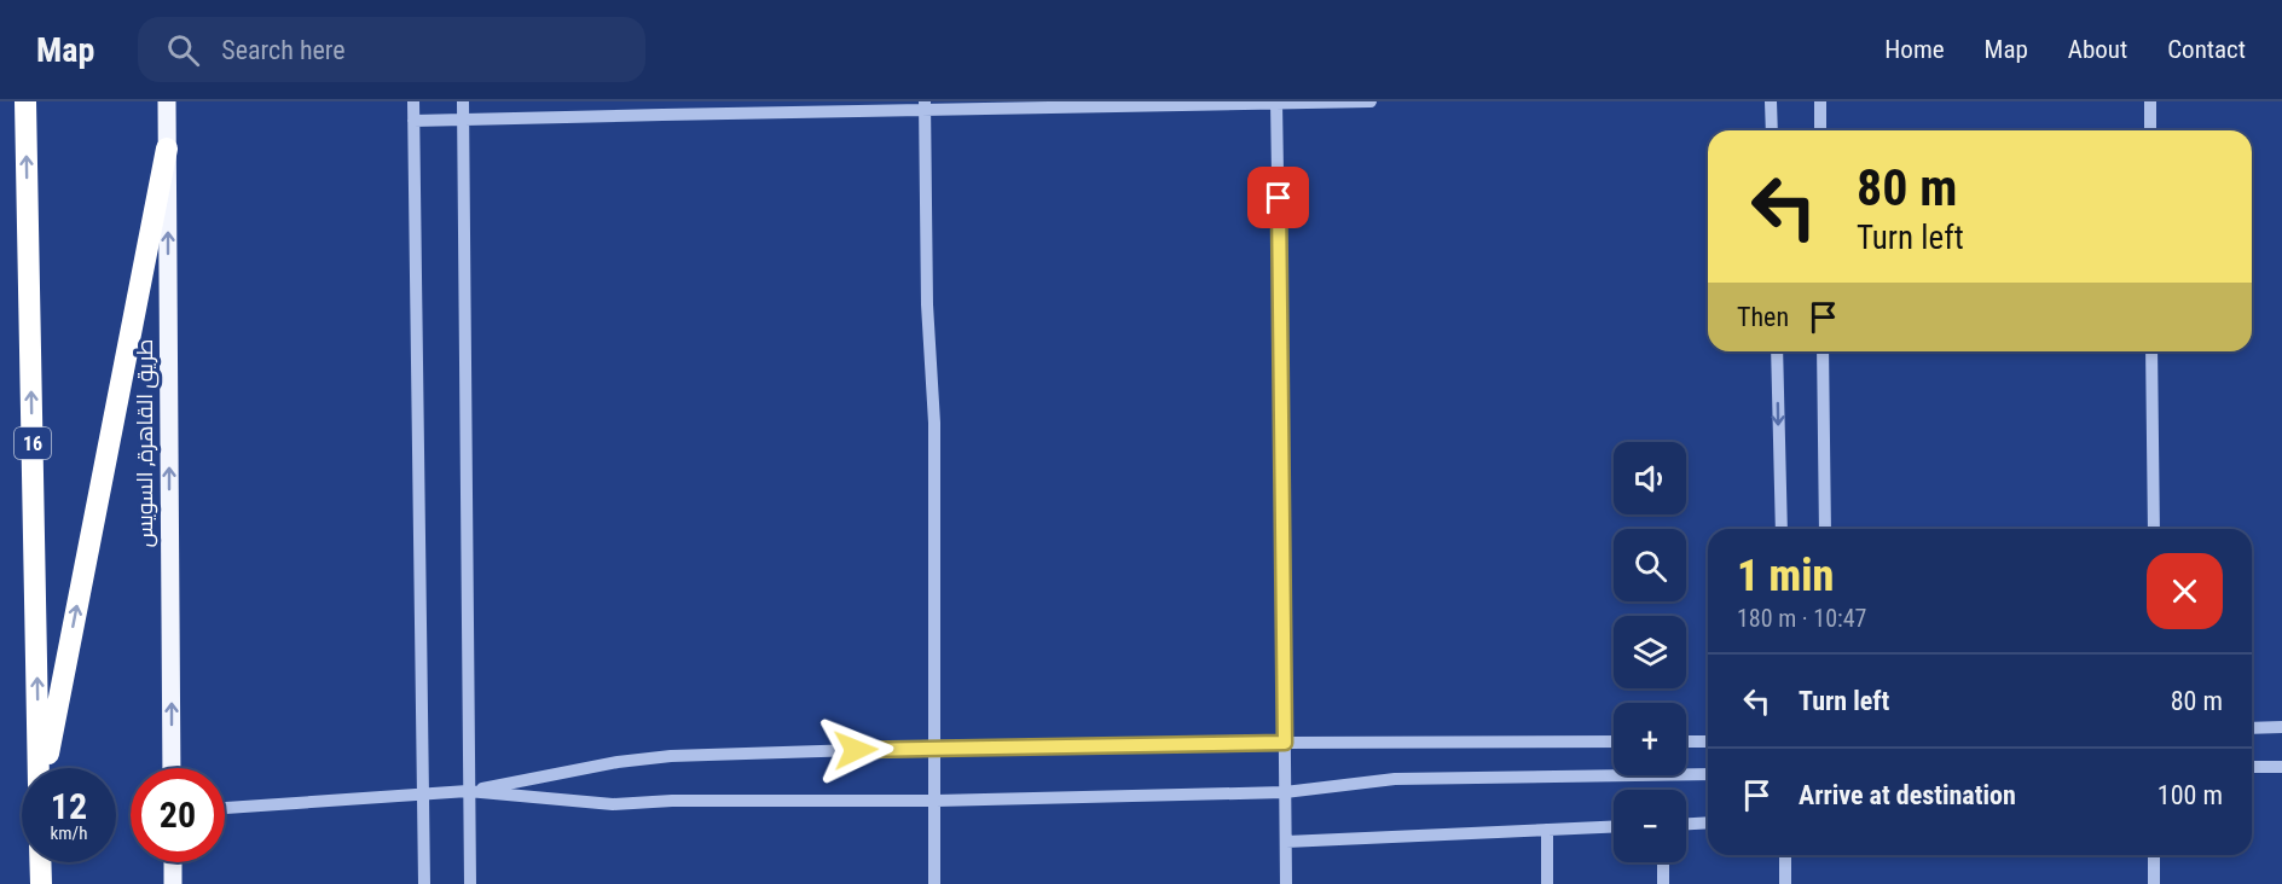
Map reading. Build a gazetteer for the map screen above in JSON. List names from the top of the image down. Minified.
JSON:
{"streets":{"highway":["16"],"main road":["طريق القاهرة, السويس"]},"crossings":[["16","طريق القاهرة, السويس"]],"one_way":["طريق القاهرة, السويس"],"page":{"header":"Map","search":"Search here","nav":["Home","Map","About","Contact"],"turn":["80 m","Turn left"],"then":"Then","map_buttons":["+","−"],"heading":["1 min","180 m · 10:47"],"list":[{"name":"Turn left","value":"80 m"},{"name":"Arrive at destination","value":"100 m"}],"speed":"12 km/h","limit":"20"}}
